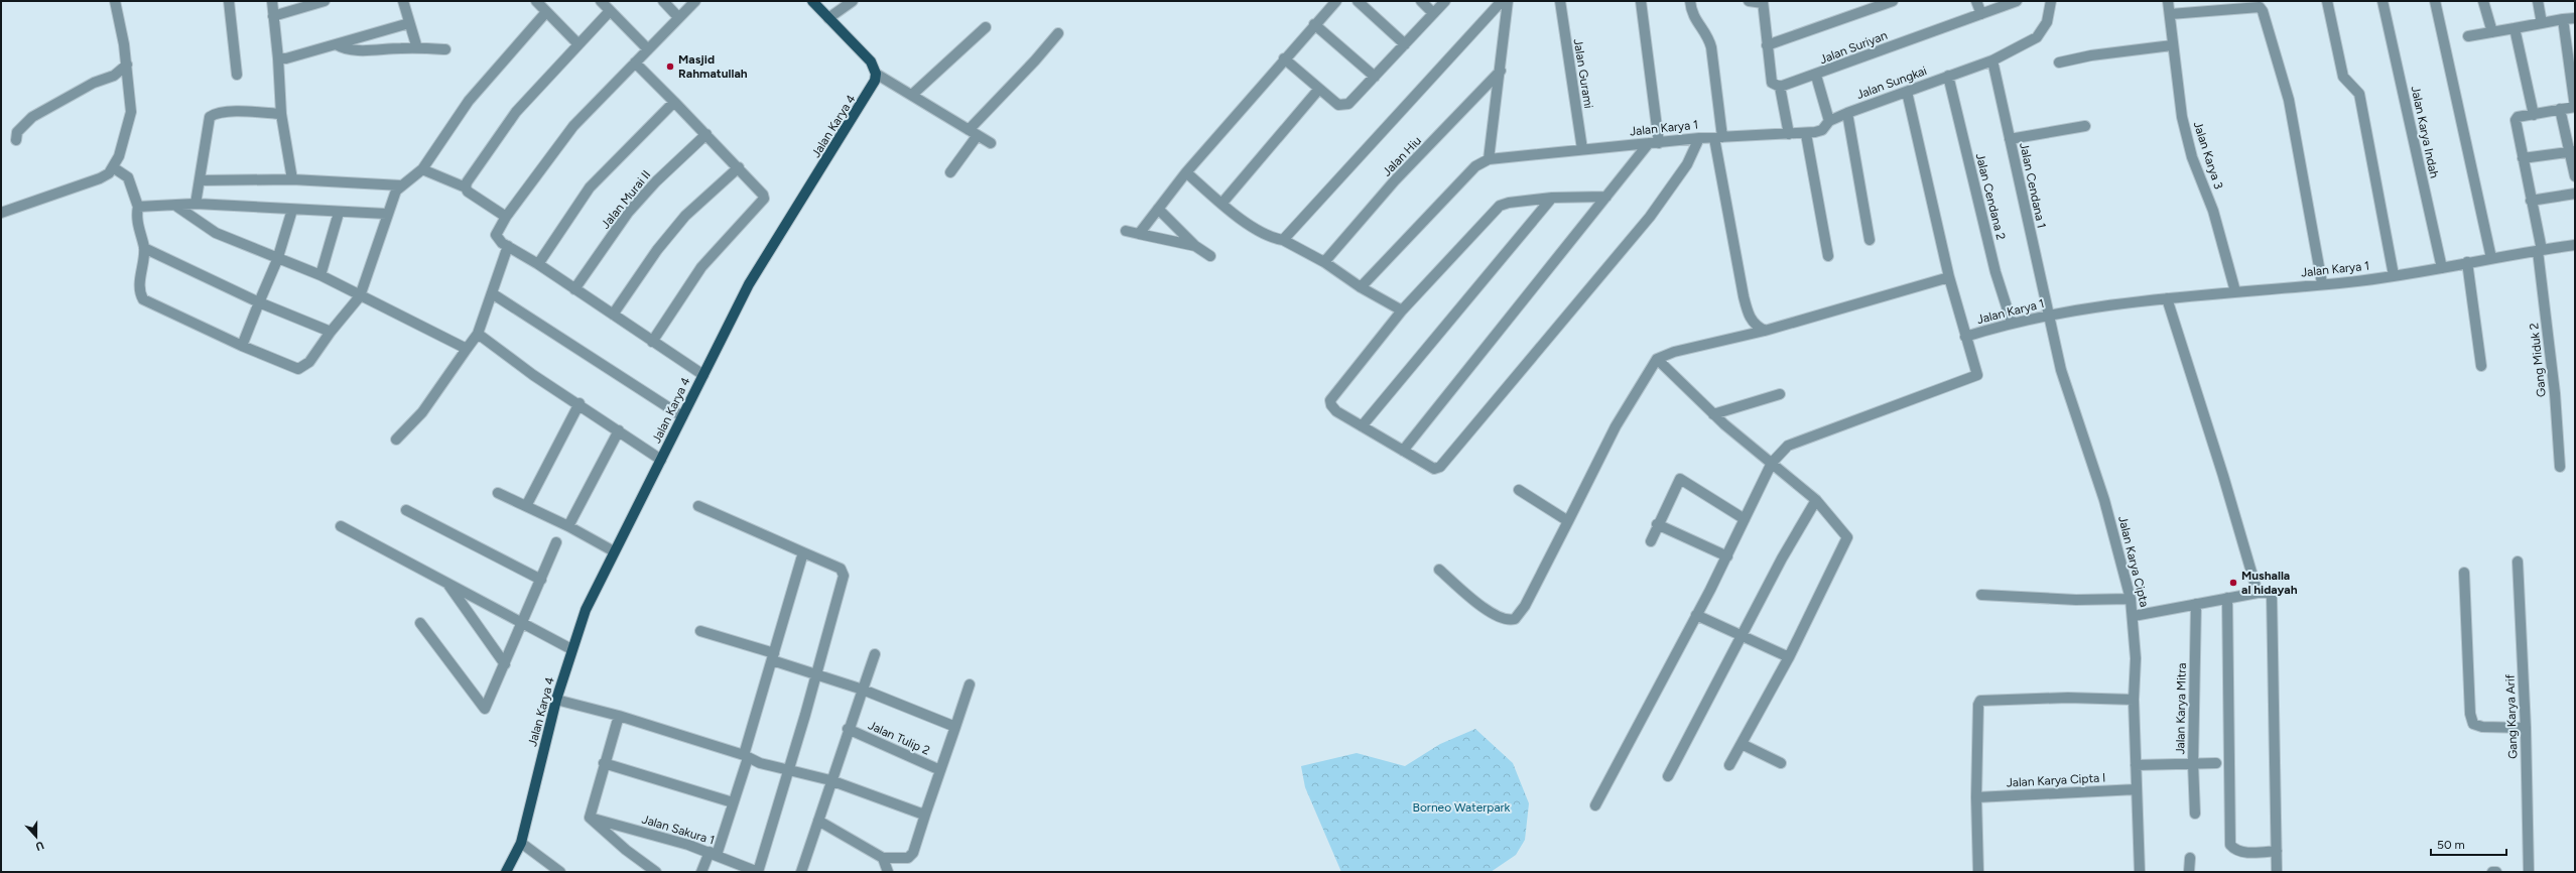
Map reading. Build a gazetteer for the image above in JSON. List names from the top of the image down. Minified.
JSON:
{"streets":{"main road":["Jalan Karya 4"],"street":["Jalan Suriyan","Jalan Gurami","Jalan Sungkai","Jalan Karya 1","Jalan Karya Indah","Jalan Karya 3","Jalan Hiu","Jalan Cendana 1","Jalan Cendana 2","Jalan Murai II","Gang Miduk 2","Jalan Karya Cipta","Jalan Karya Mitra","Gang Karya Arif","Jalan Tulip 2","Jalan Karya Cipta I","Jalan Sakura 1"]},"crossings":[["Jalan Gurami","Jalan Karya 1"],["Jalan Sungkai","Jalan Karya 1"],["Jalan Sungkai","Jalan Cendana 1"],["Jalan Sungkai","Jalan Cendana 2"],["Jalan Karya 1","Jalan Karya Indah"],["Jalan Karya 1","Jalan Karya 3"],["Jalan Karya 1","Jalan Cendana 1"],["Jalan Karya 1","Jalan Cendana 2"],["Jalan Karya 1","Gang Miduk 2"],["Jalan Karya 1","Jalan Karya Cipta"],["Jalan Cendana 1","Jalan Karya Cipta"],["Jalan Karya Cipta","Jalan Karya Cipta I"]],"parks":["Borneo Waterpark"],"places":["Masjid Rahmatullah","Mushalla al hidayah"],"scale_bar":"50 m","north":"bottom"}
